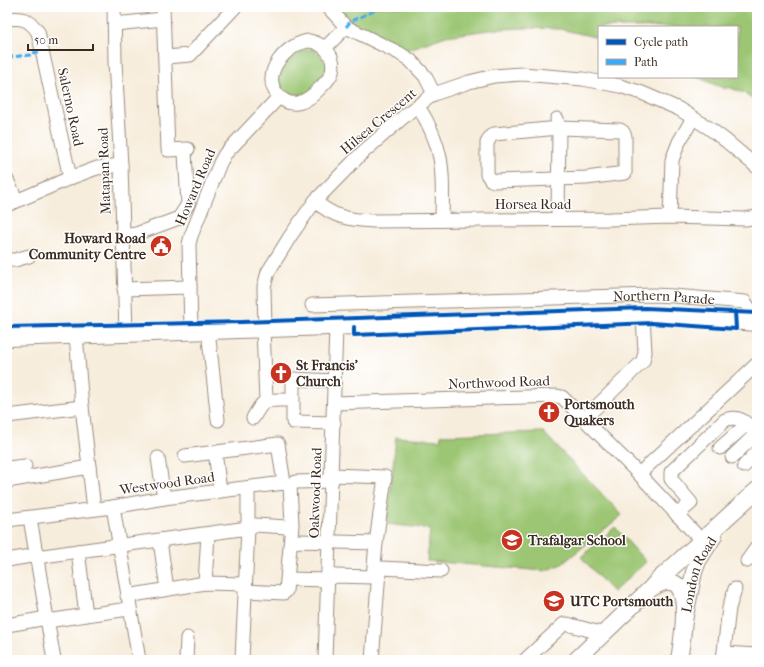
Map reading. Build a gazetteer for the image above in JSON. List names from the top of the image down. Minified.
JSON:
{"streets":{"main road":["Northern Parade","London Road"],"street":["Salerno Road","Hilsea Crescent","Matapan Road","Howard Road","Horsea Road","Northwood Road","Westwood Road","Oakwood Road"]},"crossings":[["Hilsea Crescent","Horsea Road"],["Hilsea Crescent","Northern Parade"],["Matapan Road","Northern Parade"],["Howard Road","Northern Parade"],["Northern Parade","Oakwood Road"],["Northwood Road","Oakwood Road"],["Northwood Road","London Road"],["Westwood Road","Oakwood Road"]],"places":{"public building":["Howard Road Community Centre"],"church":["St Francis' Church","Portsmouth Quakers"],"school or university":["Trafalgar School","UTC Portsmouth"]},"legend":["Cycle path","Path"],"scale_bar":"50 m"}
